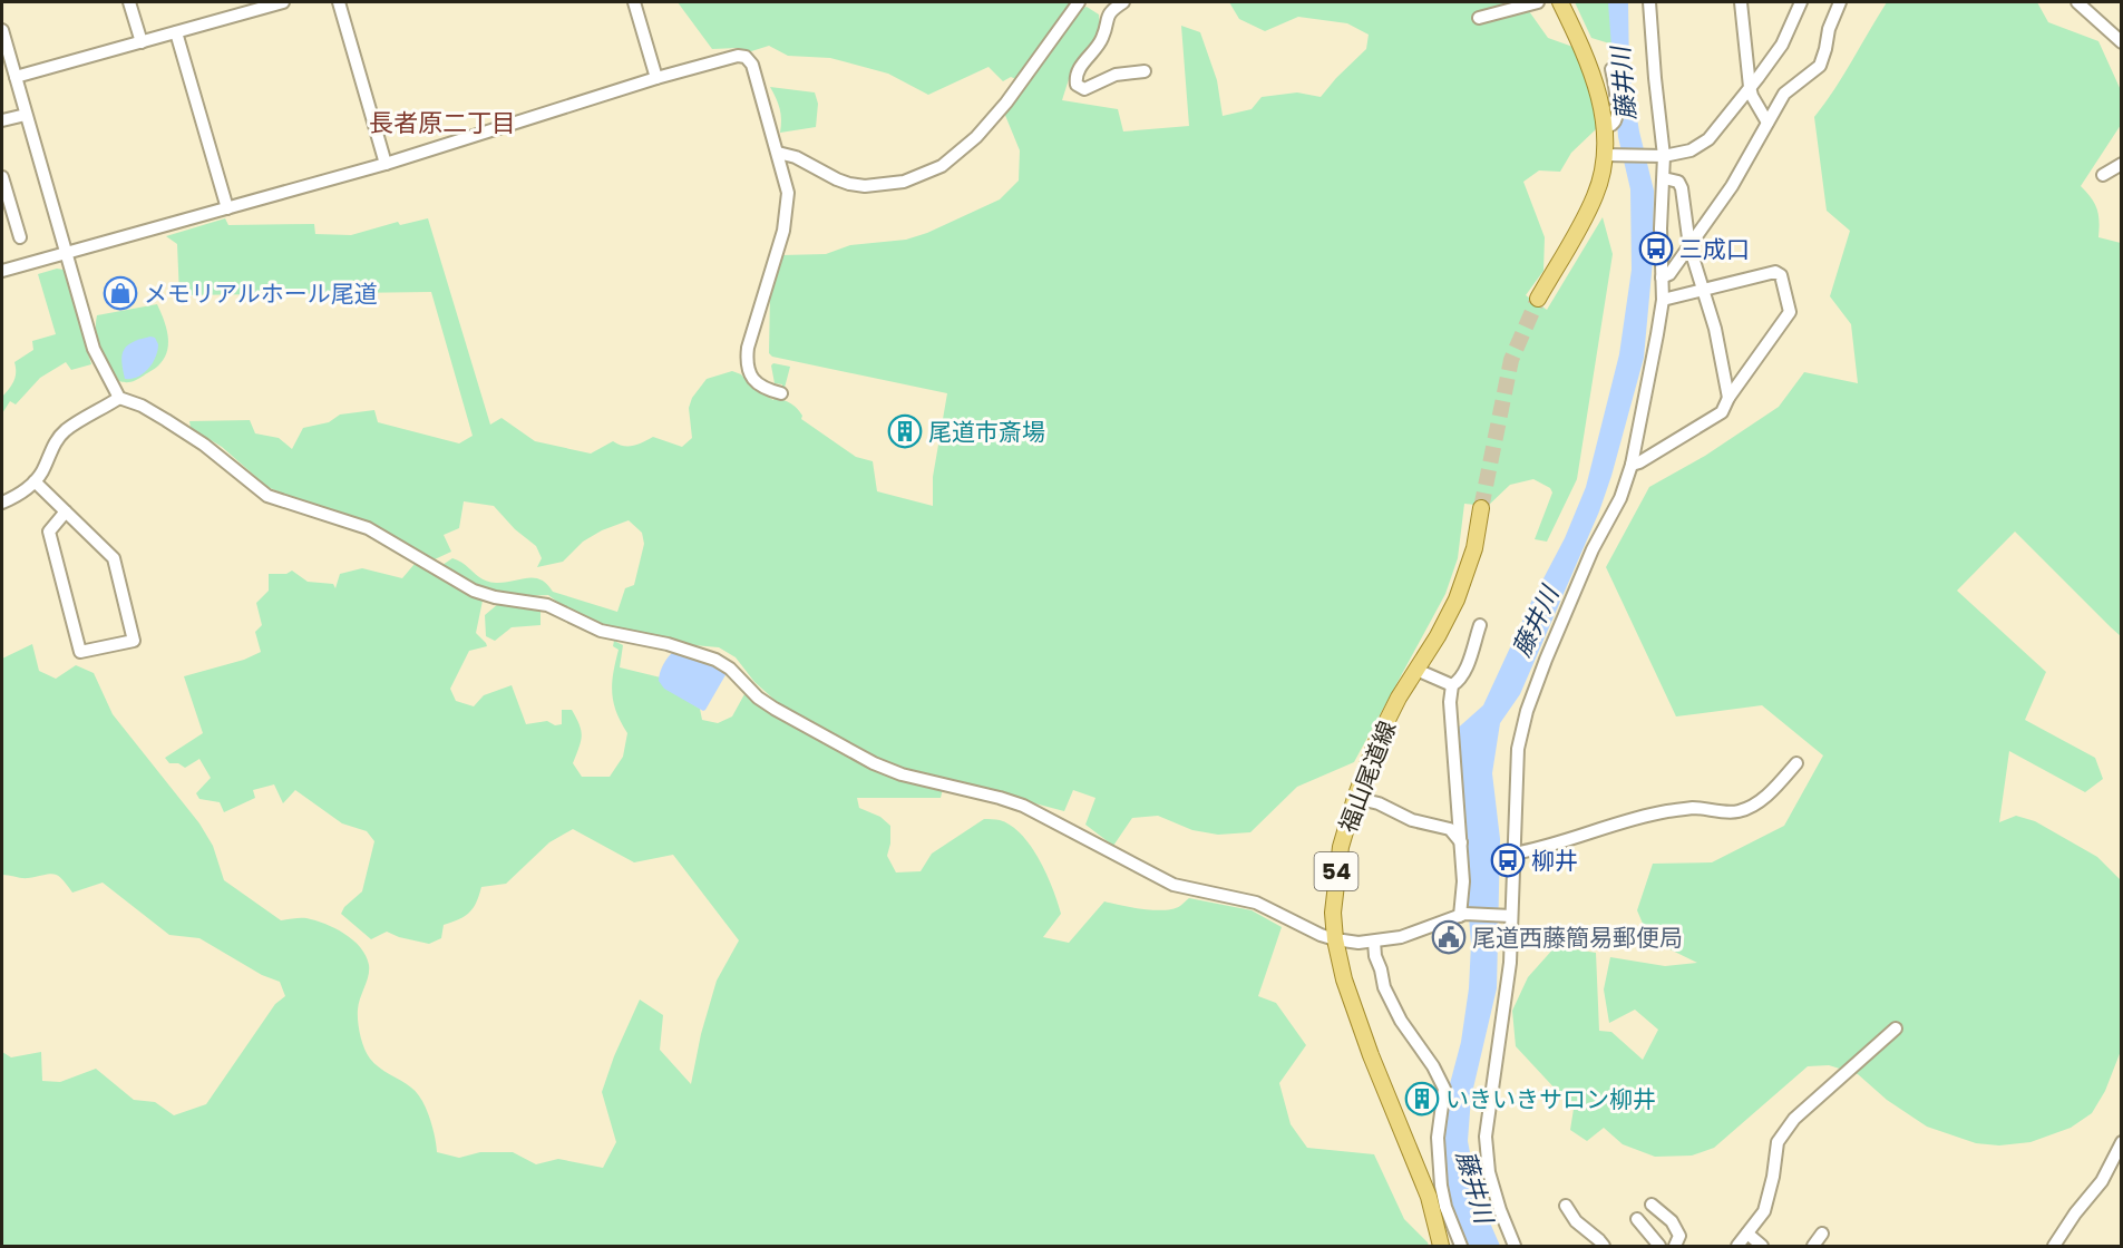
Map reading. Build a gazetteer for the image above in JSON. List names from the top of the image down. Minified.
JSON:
{"streets":{"main road":["福山尾道線","54"]},"districts":["長者原二丁目"],"water":["藤井川"],"places":{"bus stop":["三成口","柳井"],"shop":["メモリアルホール尾道"],"building":["尾道市斎場","いきいきサロン柳井"],"public building":["尾道西藤簡易郵便局"]}}
